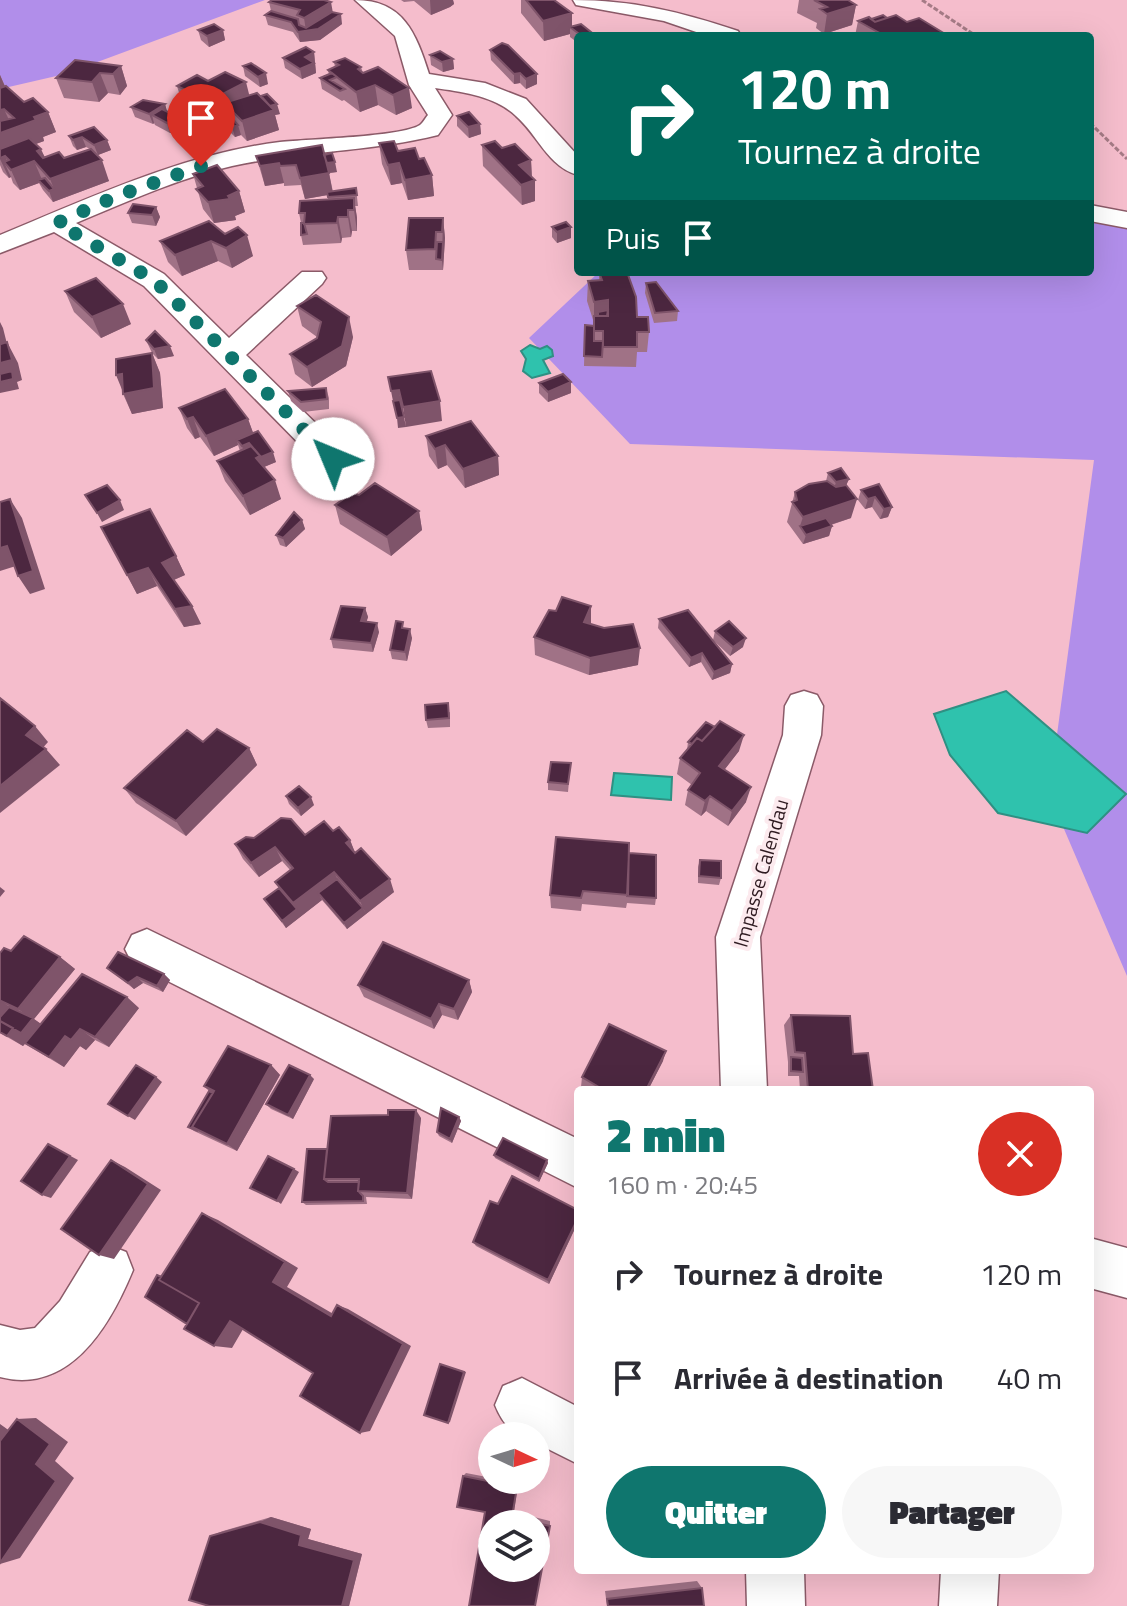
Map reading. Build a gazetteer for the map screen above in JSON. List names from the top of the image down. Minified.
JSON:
{"streets":{"street":["Impasse Calendau"]},"north":"right","page":{"turn":["120 m","Tournez à droite"],"then":"Puis","heading":["2 min","160 m · 20:45"],"list":[{"name":"Tournez à droite","value":"120 m"},{"name":"Arrivée à destination","value":"40 m"}],"buttons":["Quitter","Partager"]}}
